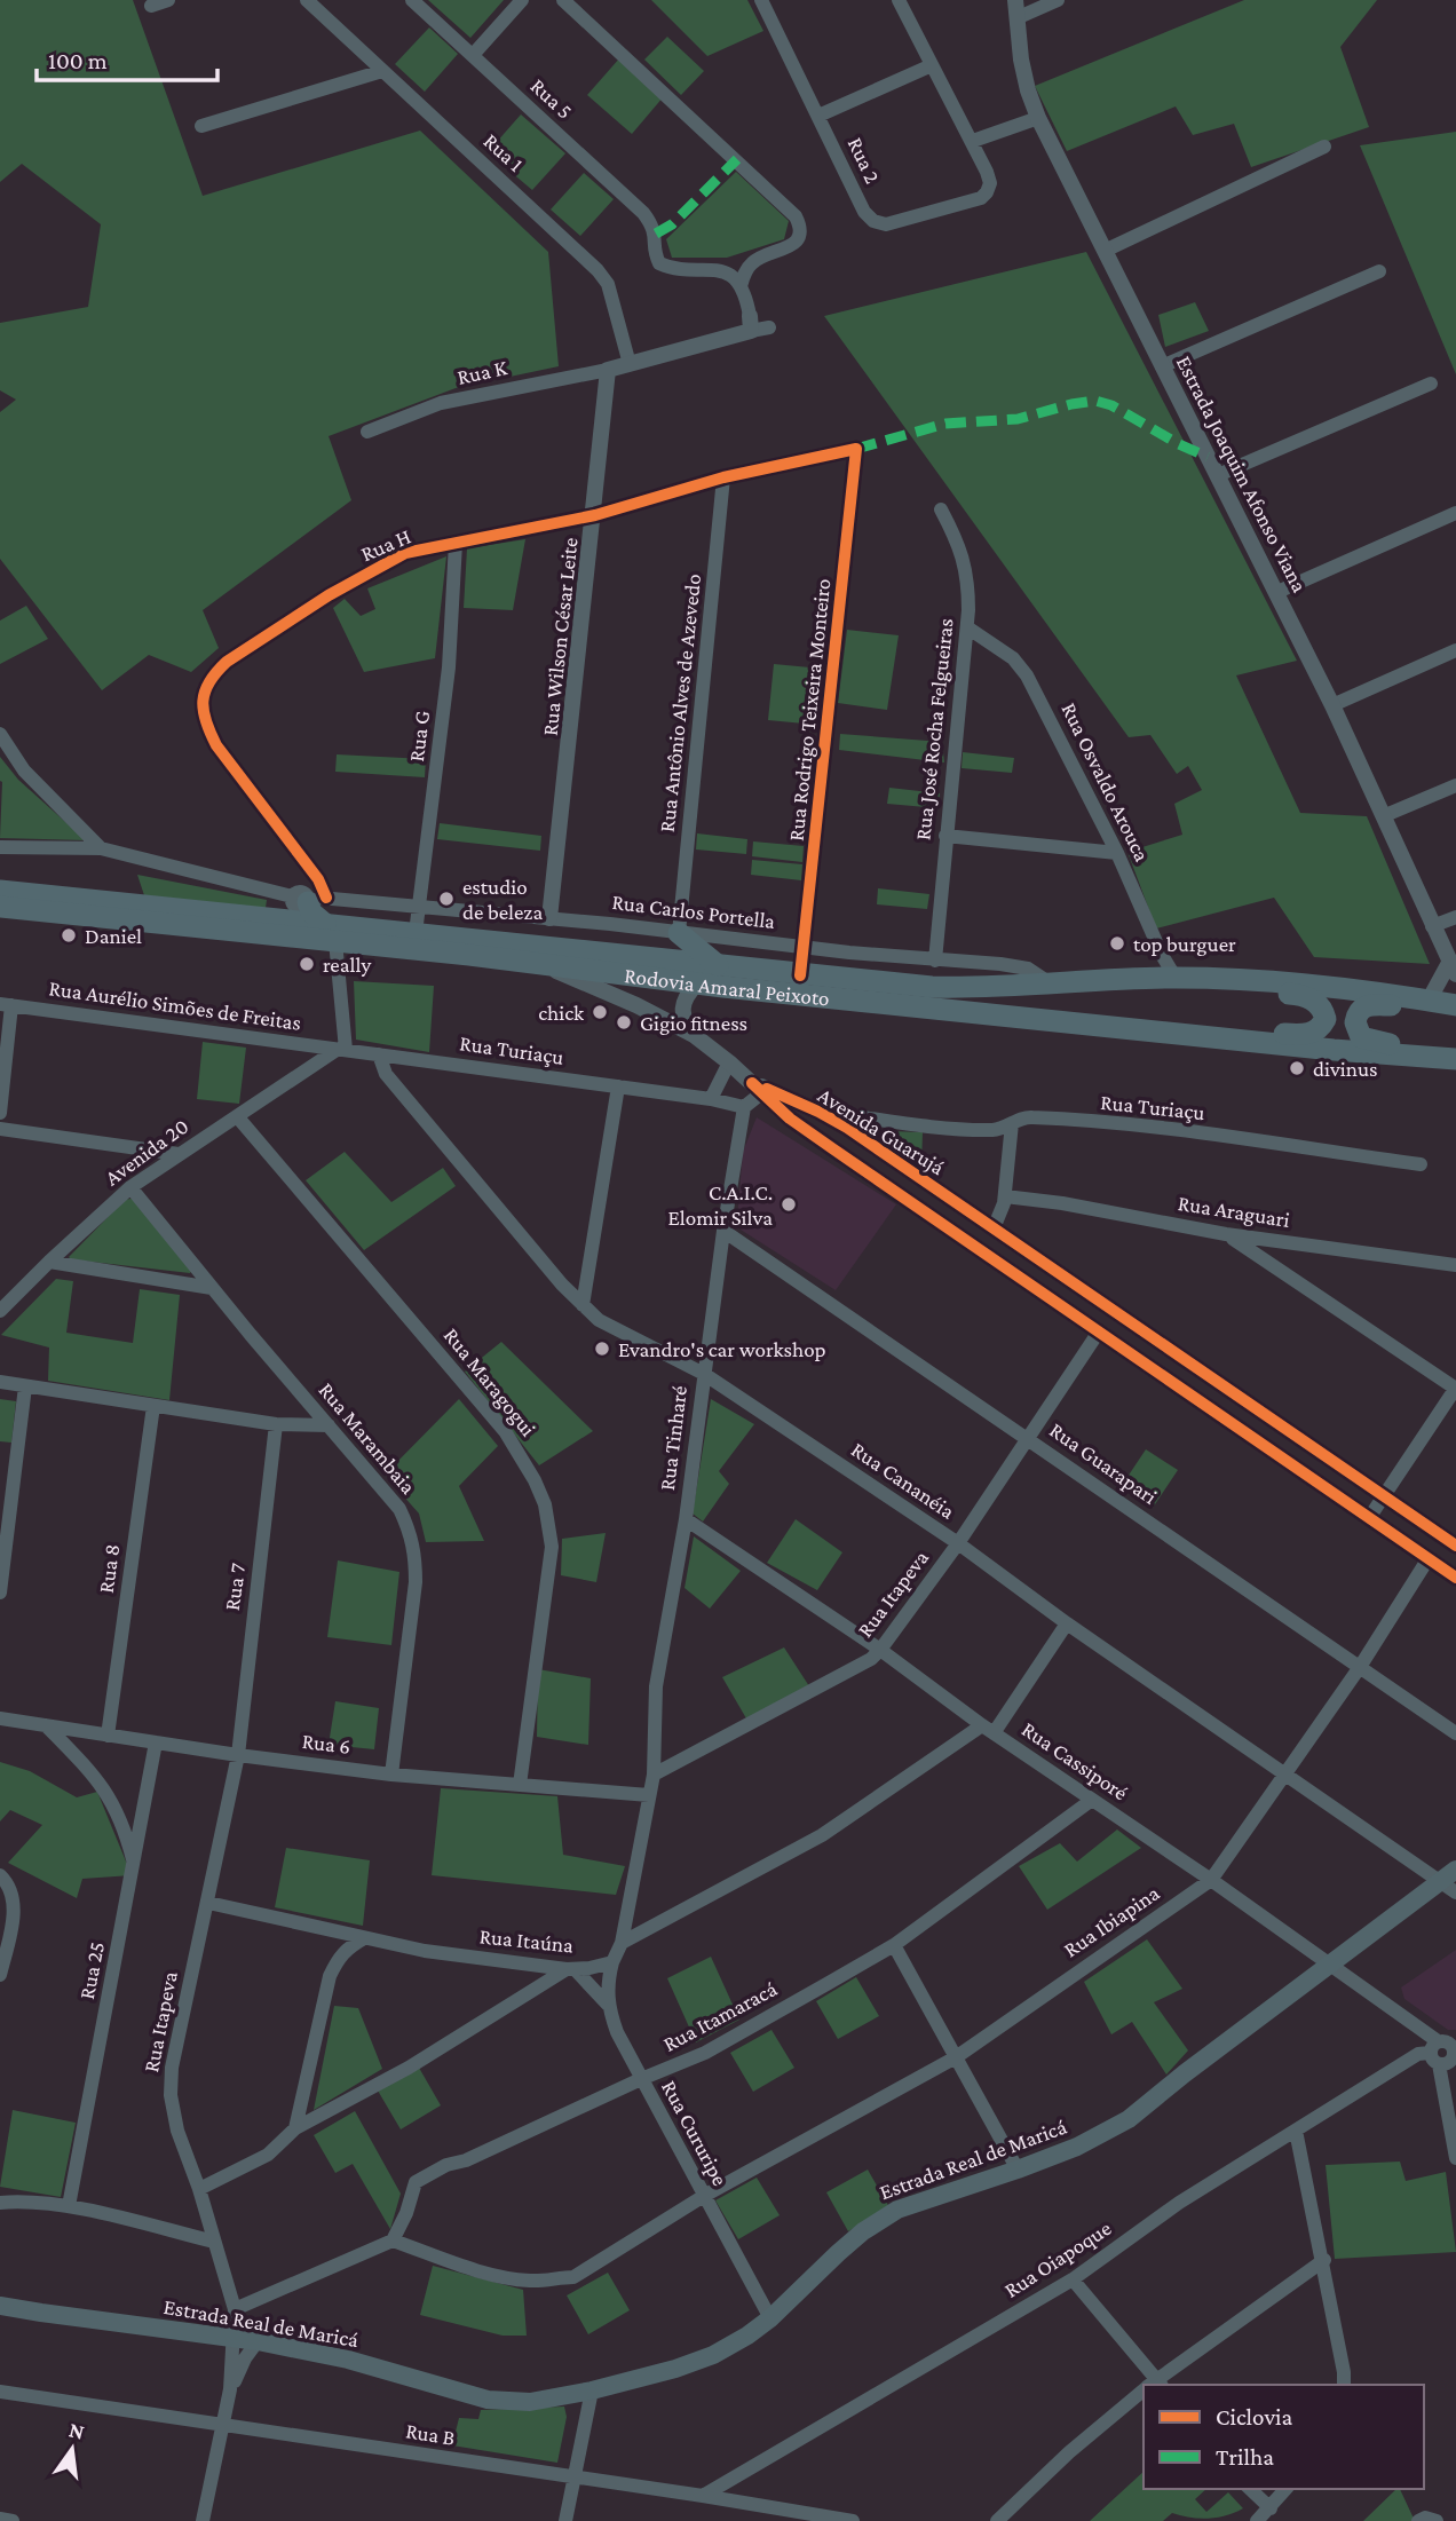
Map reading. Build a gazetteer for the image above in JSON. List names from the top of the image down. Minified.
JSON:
{"streets":{"highway":["Rodovia Amaral Peixoto"],"main road":["Estrada Real de Maricá"],"street":["Rua 5","Rua 1","Rua 2","Rua K","Estrada Joaquim Afonso Viana","Rua H","Rua Wilson César Leite","Rua Antônio Alves de Azevedo","Rua Rodrigo Teixeira Monteiro","Rua José Rocha Felgueiras","Rua G","Rua Osvaldo Arouca","Rua Carlos Portella","Rua Aurélio Simões de Freitas","Rua Turiaçu","Avenida Guarujá","Avenida 20","Rua Araguari","Rua Maragogui","Rua Marambaia","Rua Tinharé","Rua Guarapari","Rua Cananéia","Rua 8","Rua 7","Rua Itapeva","Rua 6","Rua Cassiporé","Rua Ibiapina","Rua Itaúna","Rua 25","Rua Itamaracá","Rua Cururipe","Rua Oiapoque","Rua B"]},"crossings":[["Rua 1","Rua K"],["Rua 1","Rua Wilson César Leite"],["Rua K","Rua Wilson César Leite"],["Estrada Joaquim Afonso Viana","Rodovia Amaral Peixoto"],["Rua H","Rua Wilson César Leite"],["Rua H","Rua Antônio Alves de Azevedo"],["Rua H","Rua Rodrigo Teixeira Monteiro"],["Rua H","Rua G"],["Rua H","Rua Carlos Portella"],["Rua Wilson César Leite","Rua Carlos Portella"],["Rua Antônio Alves de Azevedo","Rua Carlos Portella"],["Rua Rodrigo Teixeira Monteiro","Rua Carlos Portella"],["Rua Rodrigo Teixeira Monteiro","Rodovia Amaral Peixoto"],["Rua José Rocha Felgueiras","Rua Osvaldo Arouca"],["Rua José Rocha Felgueiras","Rua Carlos Portella"],["Rua G","Rua Carlos Portella"],["Rua G","Rodovia Amaral Peixoto"],["Rua Osvaldo Arouca","Rodovia Amaral Peixoto"],["Rua Carlos Portella","Rodovia Amaral Peixoto"],["Rodovia Amaral Peixoto","Avenida Guarujá"],["Rua Aurélio Simões de Freitas","Rua Turiaçu"],["Rua Aurélio Simões de Freitas","Avenida 20"],["Rua Turiaçu","Avenida Guarujá"],["Rua Turiaçu","Avenida 20"],["Rua Turiaçu","Rua Tinharé"],["Rua Turiaçu","Rua Cananéia"],["Avenida Guarujá","Rua Itapeva"],["Avenida Guarujá","Rua Ibiapina"],["Avenida 20","Rua Maragogui"],["Avenida 20","Rua Marambaia"],["Rua Maragogui","Rua 6"],["Rua Marambaia","Rua 6"],["Rua Tinharé","Rua Guarapari"],["Rua Tinharé","Rua Cananéia"],["Rua Tinharé","Rua Itapeva"],["Rua Tinharé","Rua Cassiporé"],["Rua Guarapari","Rua Itapeva"],["Rua Guarapari","Rua Ibiapina"],["Rua Cananéia","Rua Itapeva"],["Rua Cananéia","Rua Ibiapina"],["Rua Cananéia","Estrada Real de Maricá"],["Rua 8","Rua 6"],["Rua 7","Rua Itapeva"],["Rua 7","Rua 6"],["Rua Itapeva","Rua 6"],["Rua Itapeva","Rua Cassiporé"],["Rua Itapeva","Estrada Real de Maricá"],["Rua 6","Rua 25"],["Rua Cassiporé","Rua Ibiapina"],["Rua Cassiporé","Rua Itamaracá"],["Rua Cassiporé","Estrada Real de Maricá"],["Rua Cassiporé","Rua Oiapoque"],["Rua Ibiapina","Rua Itamaracá"],["Rua Ibiapina","Rua Cururipe"],["Rua Itaúna","Rua Cururipe"],["Rua Itamaracá","Rua Cururipe"],["Rua Cururipe","Estrada Real de Maricá"],["Rua Oiapoque","Rua B"]],"places":["estudio de beleza","Daniel","top burguer","really","chick","Gigio fitness","divinus","C.A.I.C. Elomir Silva","Evandro's car workshop"],"legend":["Ciclovia","Trilha"],"scale_bar":"100 m","north":"top"}
